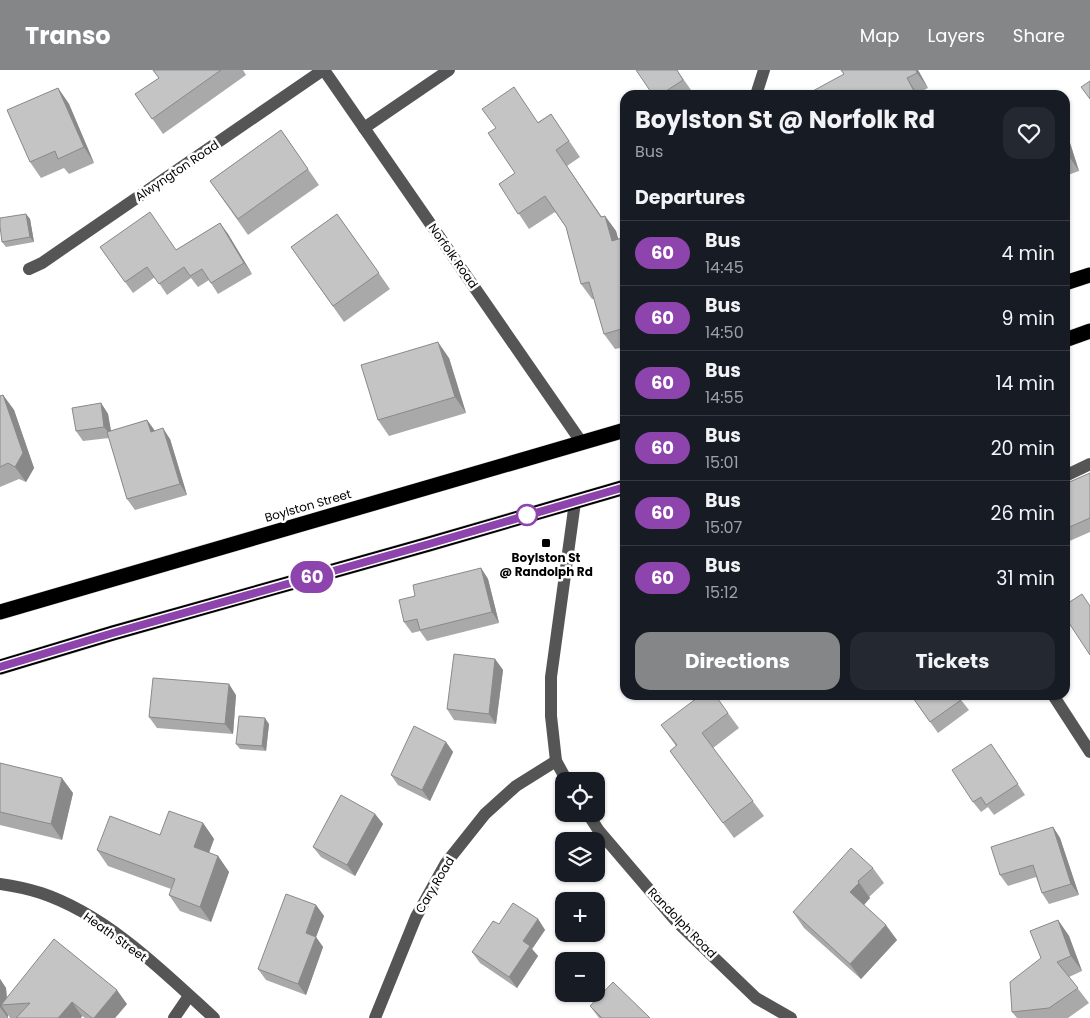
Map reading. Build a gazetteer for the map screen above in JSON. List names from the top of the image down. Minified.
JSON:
{"streets":{"highway":["Boylston Street"],"street":["Alwyngton Road","Norfolk Road","Cary Road","Randolph Road","Heath Street"]},"crossings":[["Alwyngton Road","Norfolk Road"],["Norfolk Road","Boylston Street"]],"places":{"transit":["Boylston St @ Randolph Rd"]},"lines":["bus line 60"],"page":{"header":"Transo","nav":["Map","Layers","Share"],"on_map":"60","heading":[["Boylston St @ Norfolk Rd","Bus"],"Departures"],"list":[{"mark":"60","name":"Bus","note":"14:45","value":"4 min"},{"mark":"60","name":"Bus","note":"14:50","value":"9 min"},{"mark":"60","name":"Bus","note":"14:55","value":"14 min"},{"mark":"60","name":"Bus","note":"15:01","value":"20 min"},{"mark":"60","name":"Bus","note":"15:07","value":"26 min"},{"mark":"60","name":"Bus","note":"15:12","value":"31 min"}],"buttons":["Directions","Tickets"],"map_buttons":["+","−"]}}
